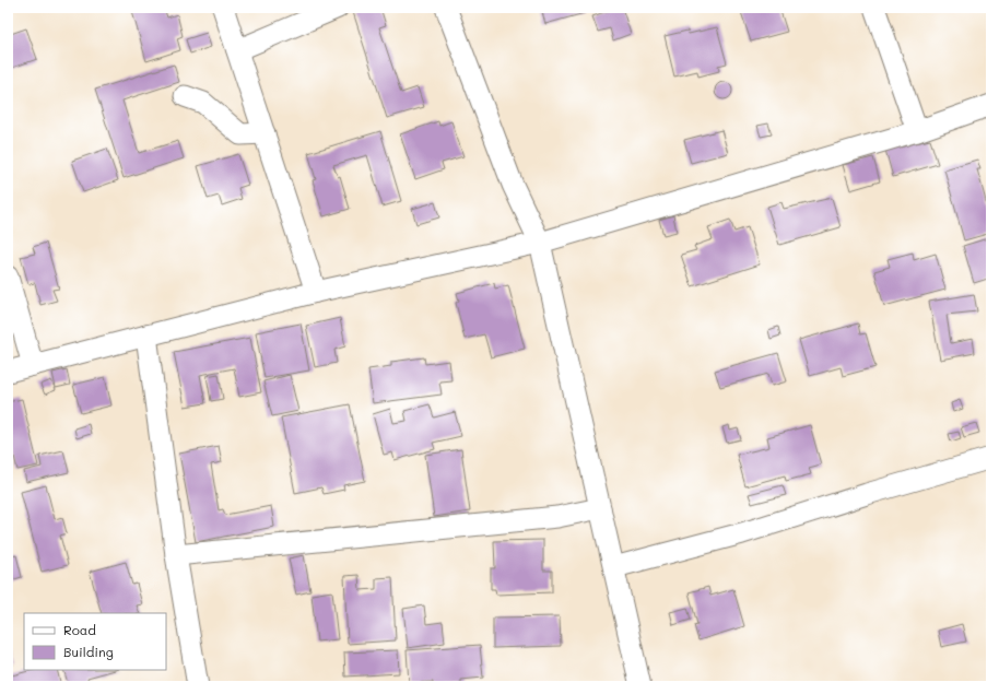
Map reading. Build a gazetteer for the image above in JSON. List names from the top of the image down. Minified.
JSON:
{"legend":["Road","Building"]}
